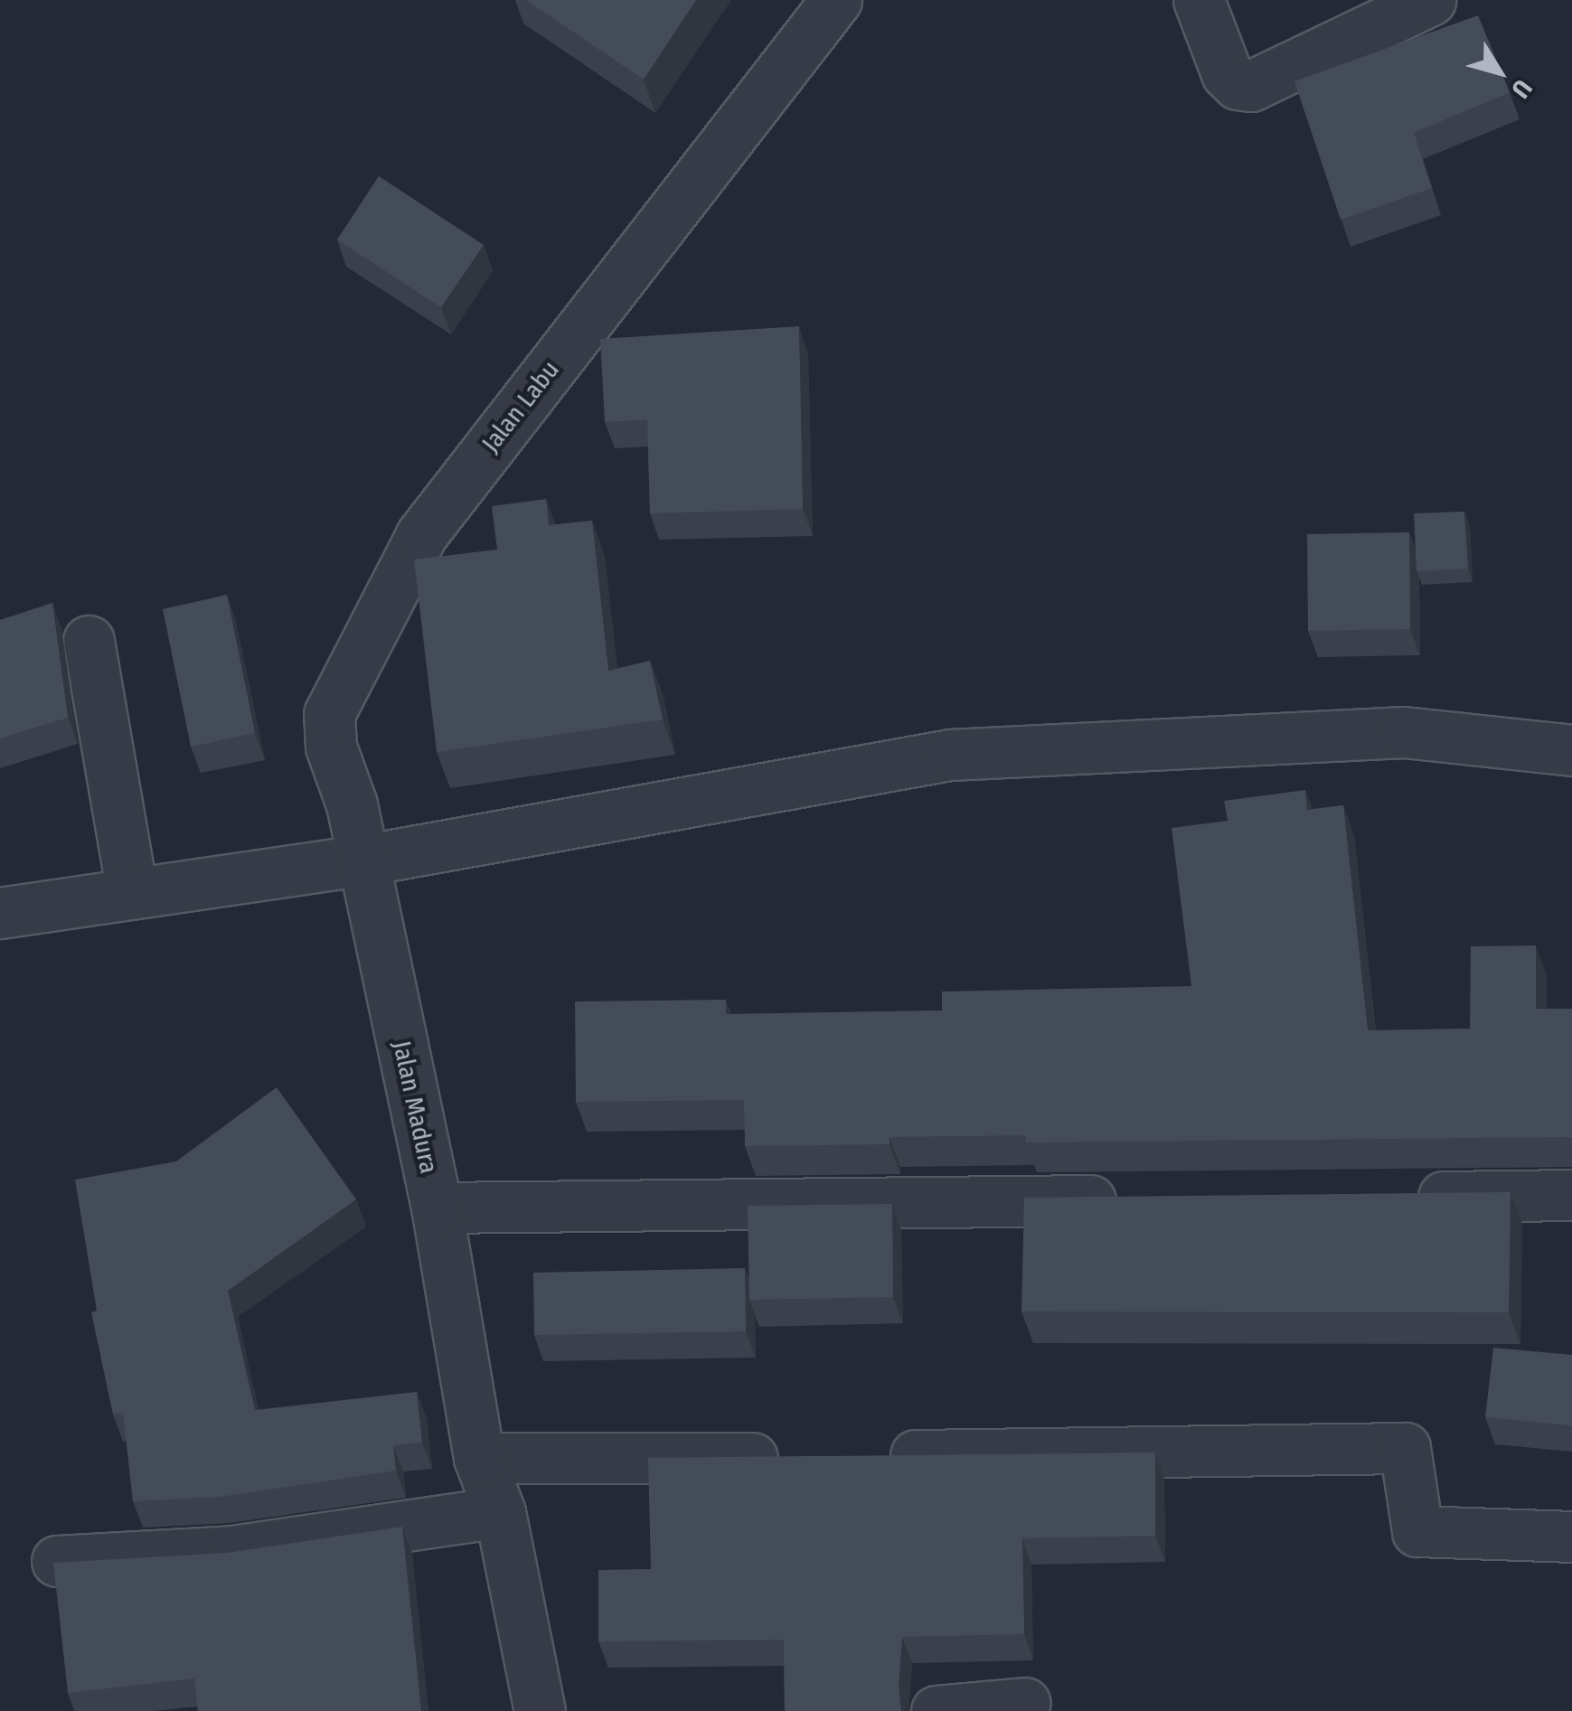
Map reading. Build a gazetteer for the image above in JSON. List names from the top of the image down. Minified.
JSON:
{"streets":{"street":["Jalan Labu","Jalan Madura"]},"crossings":[["Jalan Labu","Jalan Madura"]],"north":"bottom right"}
